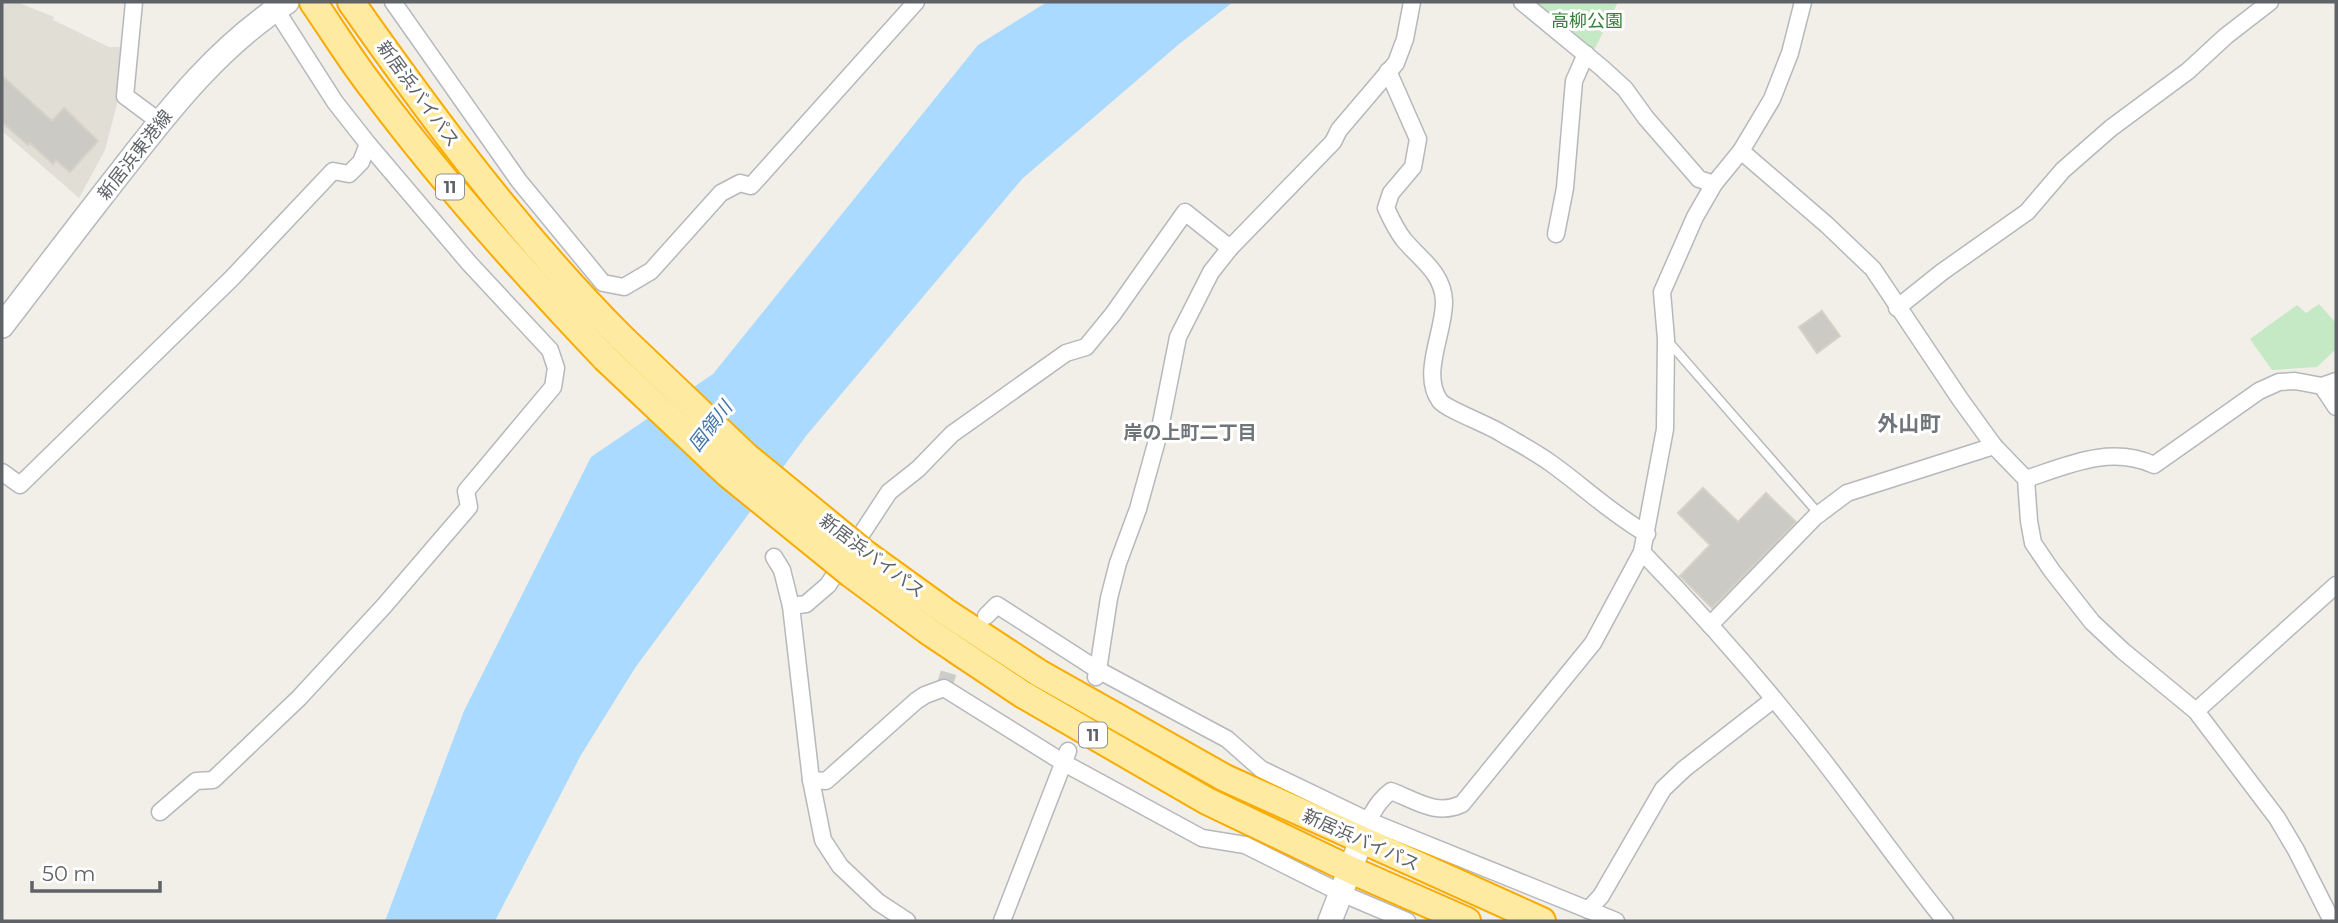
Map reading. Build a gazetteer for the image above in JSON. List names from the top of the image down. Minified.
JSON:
{"streets":{"highway":["新居浜バイパス","11"],"main road":["新居浜東港線"]},"districts":["外山町","岸の上町二丁目"],"water":["国領川"],"parks":["高柳公園"],"scale_bar":"50 m"}
